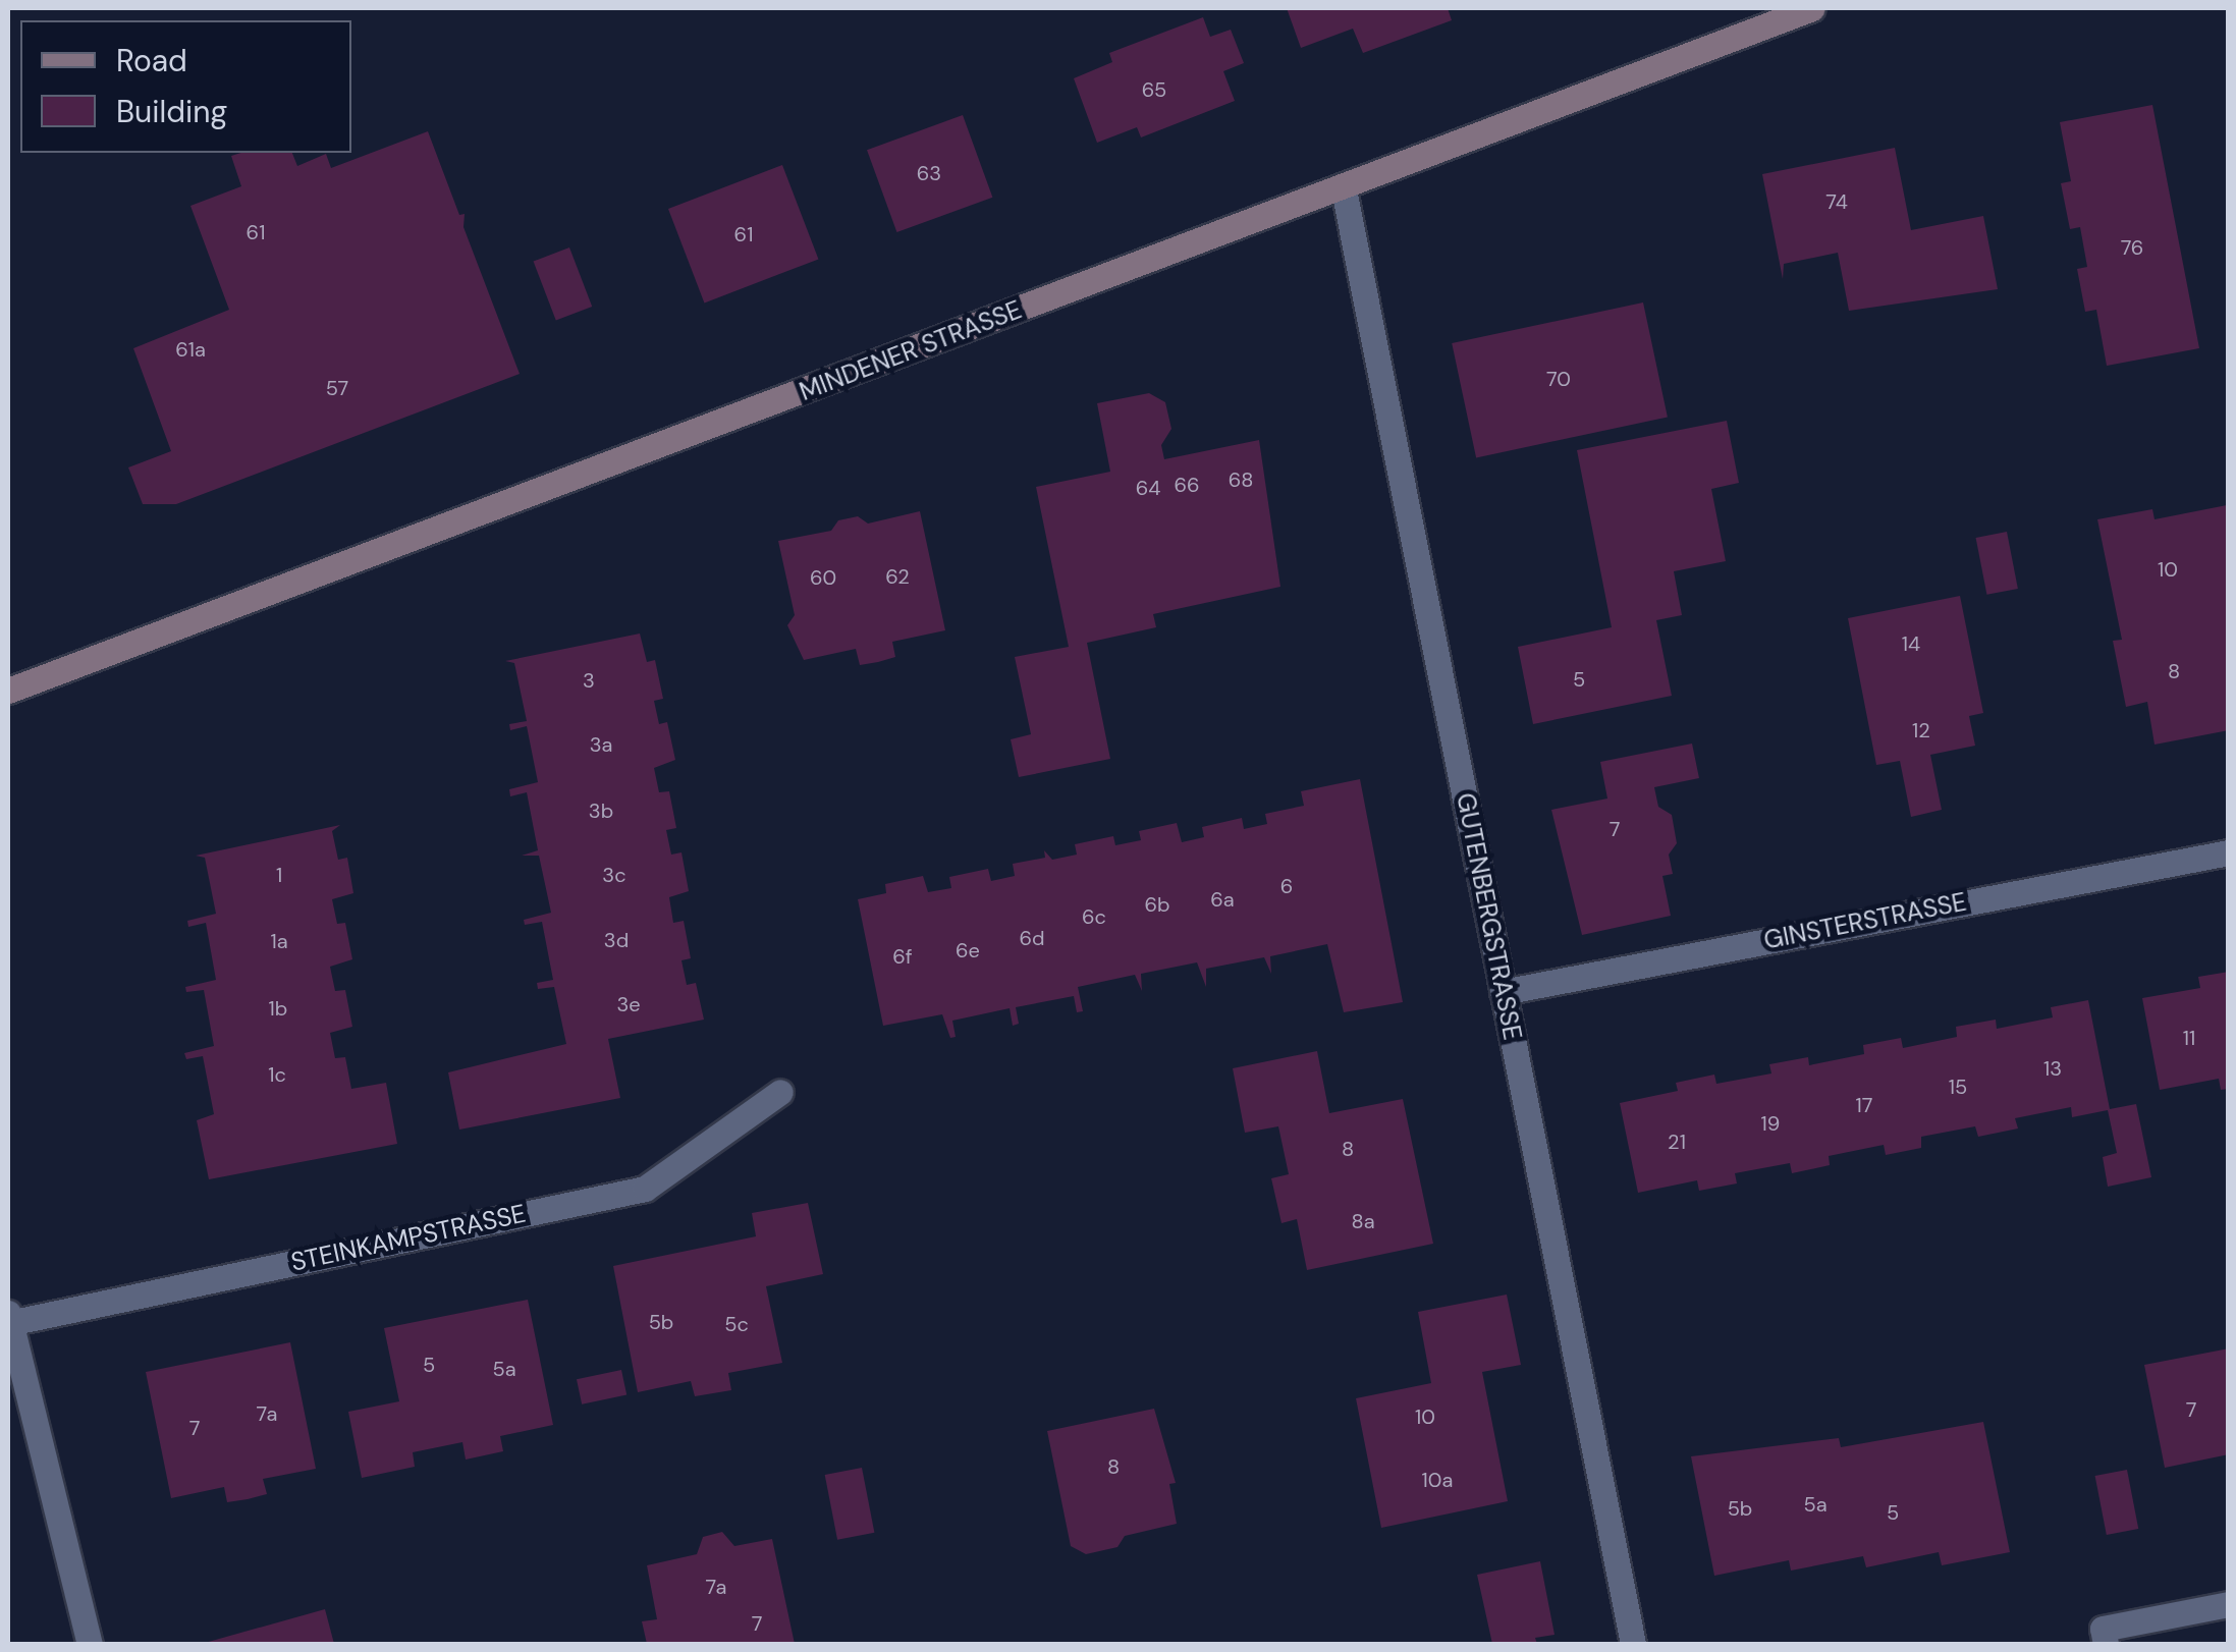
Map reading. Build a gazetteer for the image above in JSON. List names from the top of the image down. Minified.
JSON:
{"streets":{"main road":["MINDENER STRASSE"],"street":["GUTENBERGSTRASSE","GINSTERSTRASSE","STEINKAMPSTRASSE"]},"crossings":[["MINDENER STRASSE","GUTENBERGSTRASSE"],["GUTENBERGSTRASSE","GINSTERSTRASSE"]],"house_numbers":["65","63","74","61","61","76","61a","70","57","68","66","64","10","62","60","14","8","5","3","12","3a","3b","7","1","3c","6","6a","6b","6c","6d","3d","1a","6e","6f","3e","1b","11","13","1c","15","17","19","21","8","8a","5b","5c","5","5a","7","7a","10","7","8","10a","5a","5b","5","7a","7"],"legend":["Road","Building"]}
